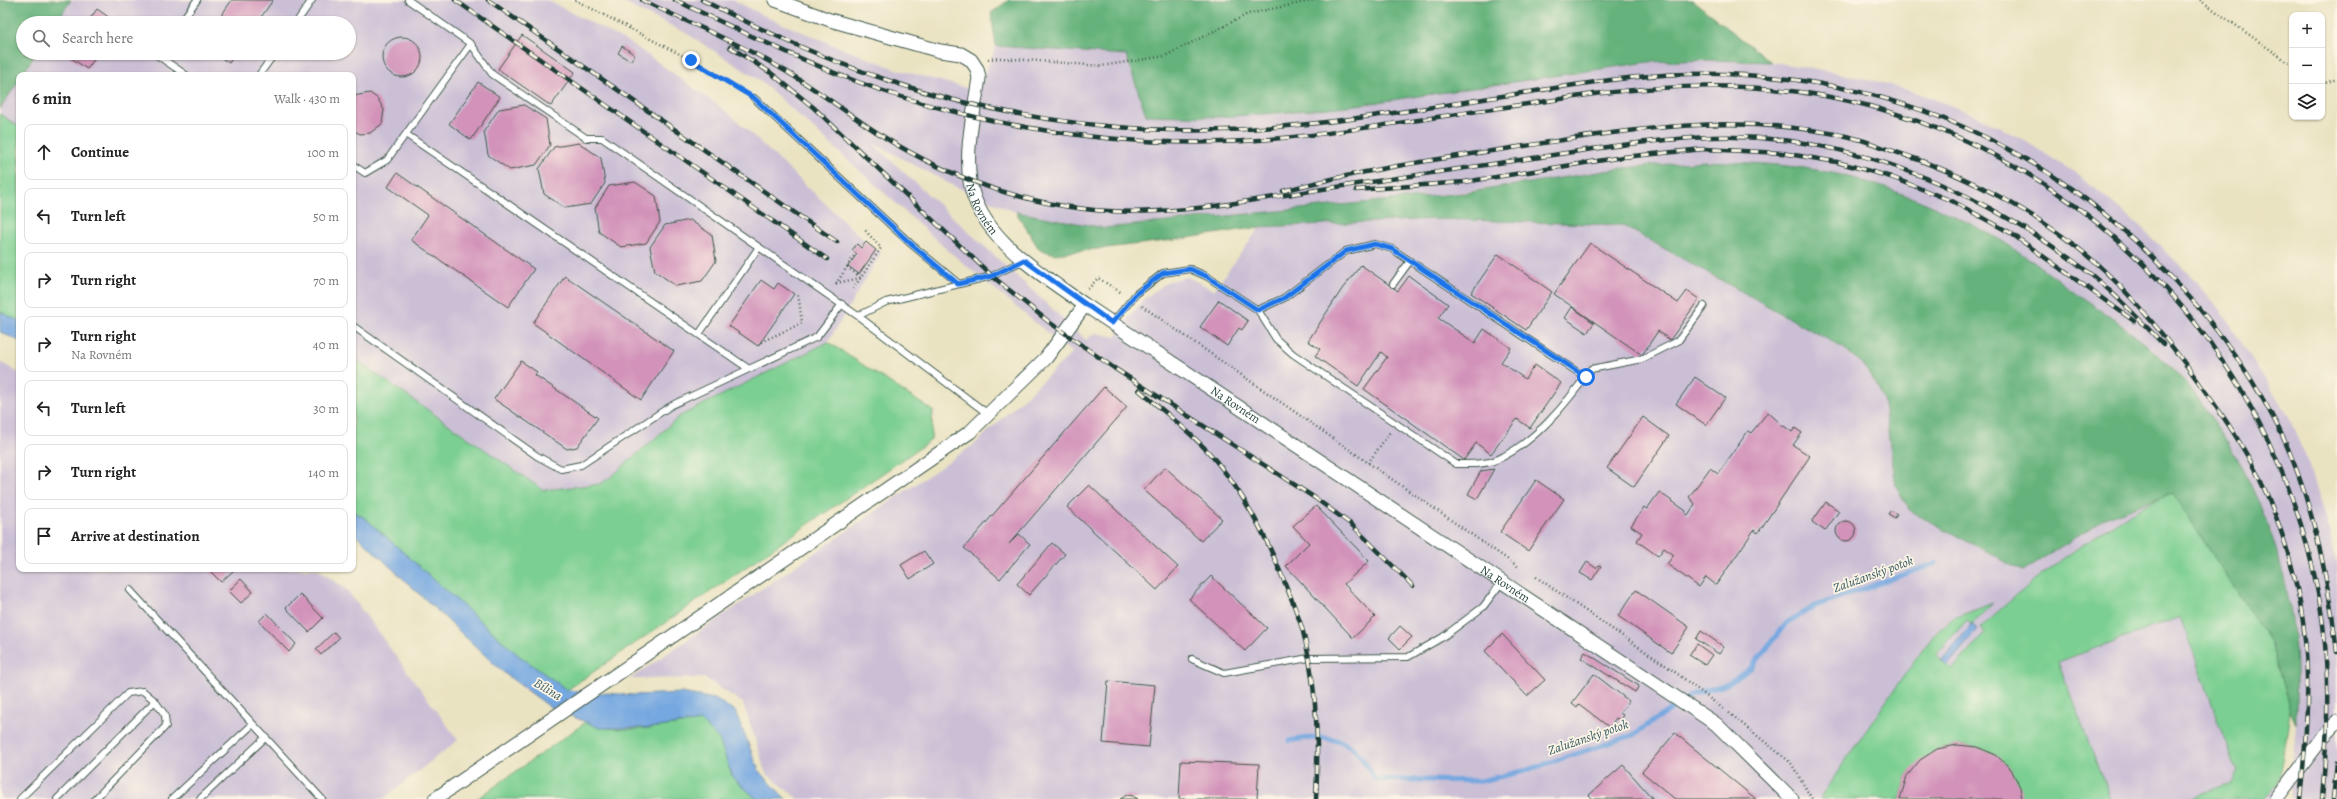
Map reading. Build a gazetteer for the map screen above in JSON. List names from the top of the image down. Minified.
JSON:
{"streets":{"street":["Na Rovném"]},"water":["Zalužanský potok","Bílina"],"page":{"map_buttons":["+","−"],"search":"Search here","heading":["6 min","Walk · 430 m"],"list":[["Continue","100 m"],["Turn left","50 m"],["Turn right","70 m"],["Turn right","Na Rovném","40 m"],["Turn left","30 m"],["Turn right","140 m"],"Arrive at destination"]}}
